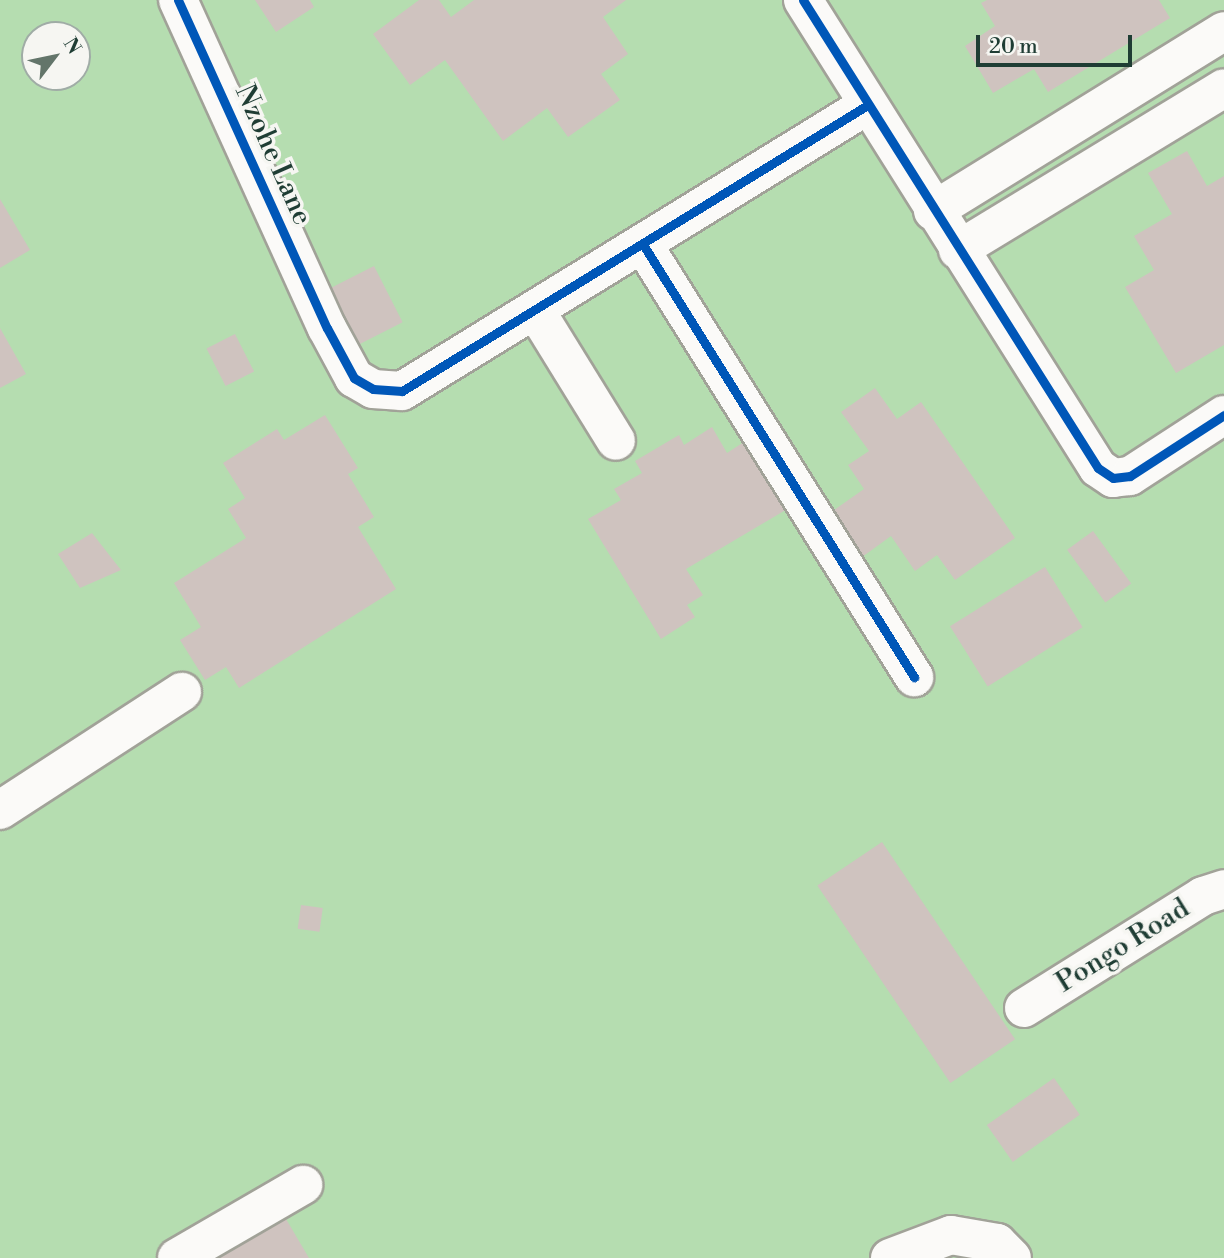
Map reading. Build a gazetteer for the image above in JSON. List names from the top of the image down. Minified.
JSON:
{"streets":{"street":["Nzohe Lane","Pongo Road"]},"scale_bar":"20 m","north":"top right"}
